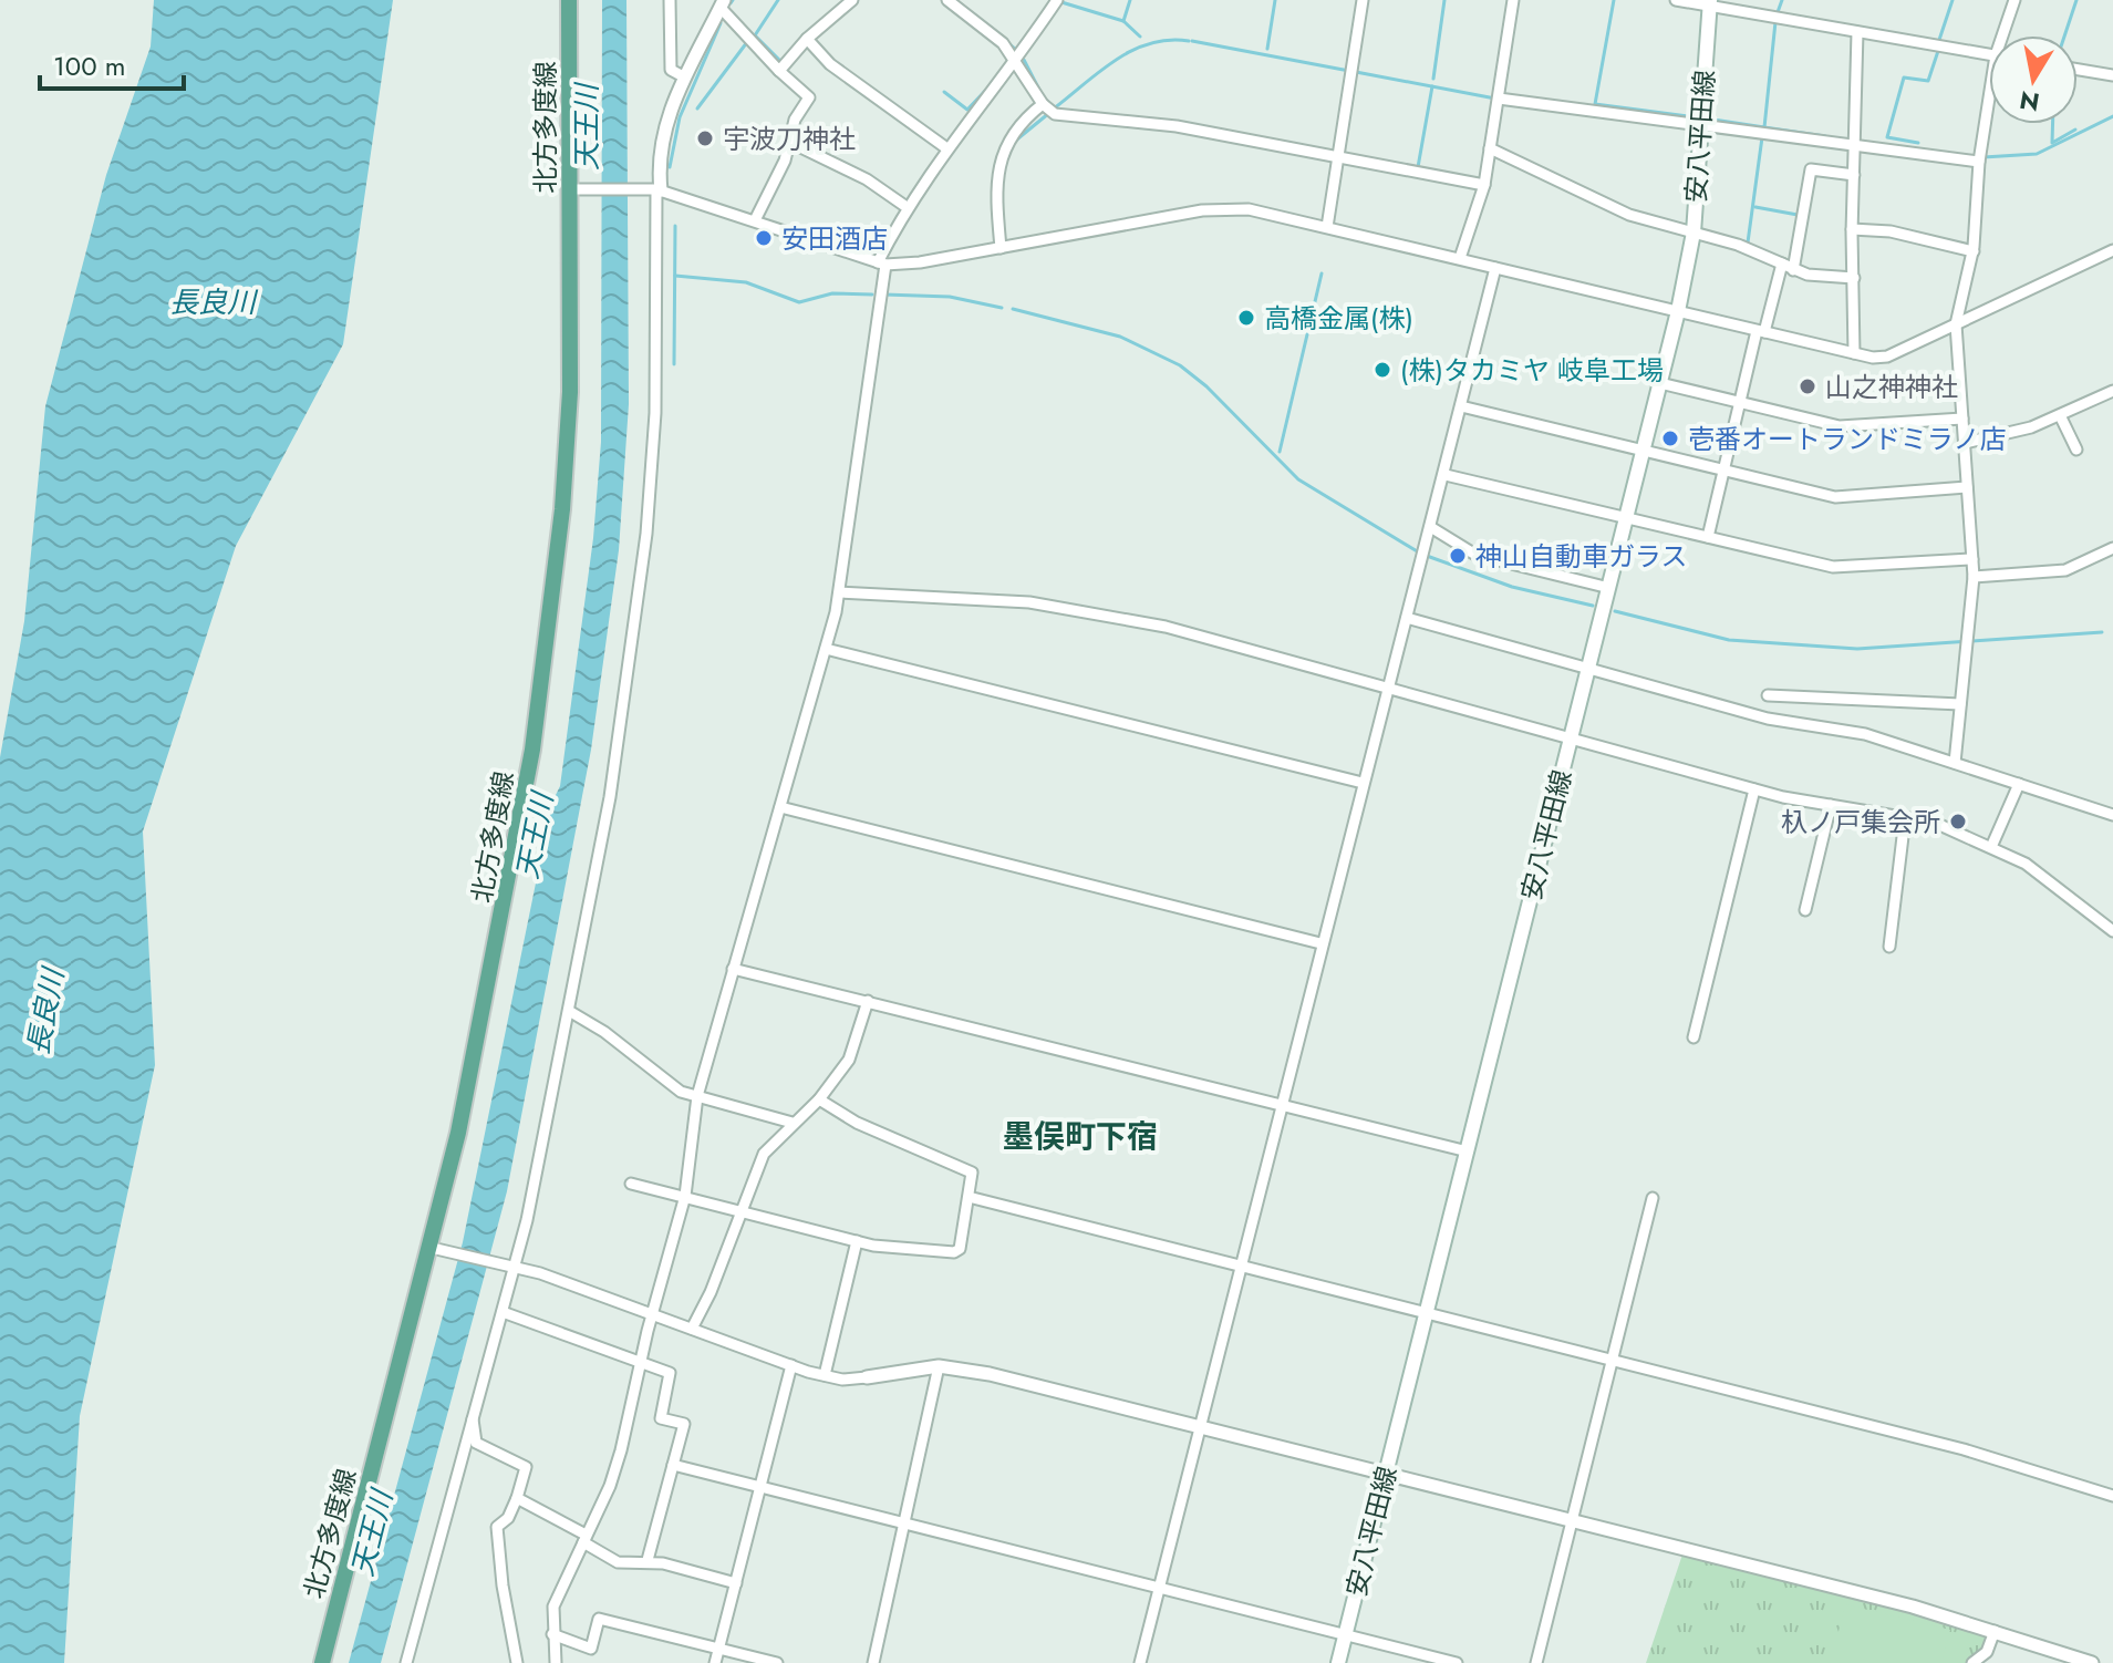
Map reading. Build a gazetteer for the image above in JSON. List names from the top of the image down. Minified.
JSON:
{"streets":{"main road":["北方多度線","安八平田線"]},"districts":["墨俣町下宿"],"water":["天王川","長良川"],"places":["宇波刀神社","安田酒店","高橋金属(株)","(株)タカミヤ 岐阜工場","山之神神社","壱番オートランドミラノ店","神山自動車ガラス","杁ノ戸集会所"],"scale_bar":"100 m","north":"bottom"}
